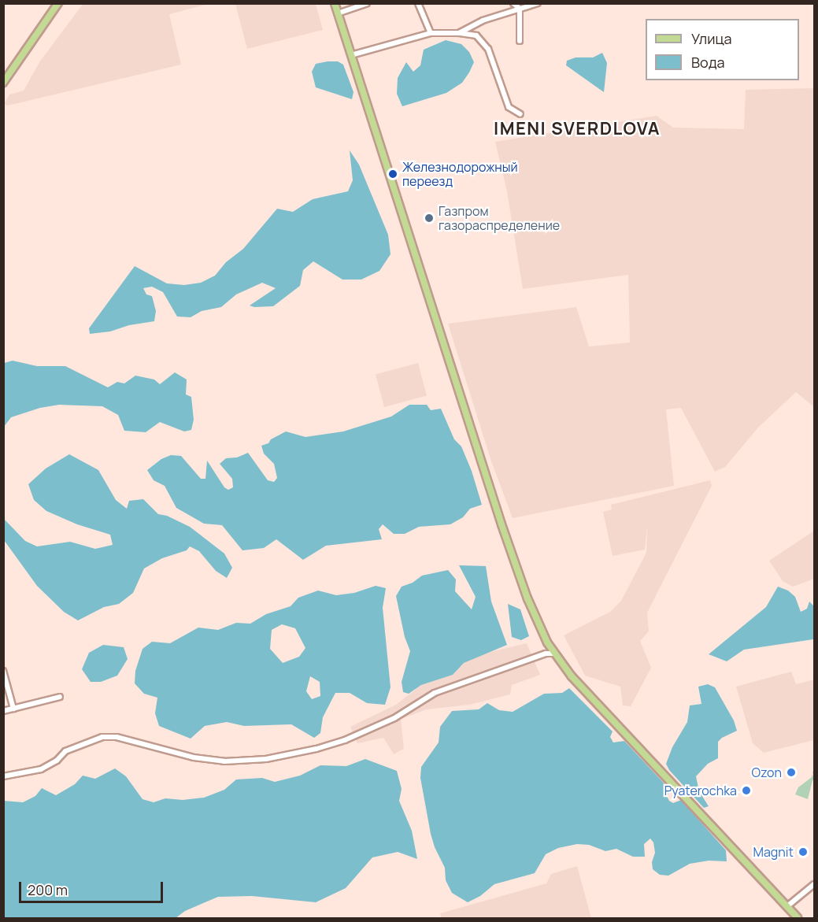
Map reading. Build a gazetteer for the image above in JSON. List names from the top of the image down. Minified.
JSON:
{"districts":["IMENI SVERDLOVA"],"places":["Железнодорожный переезд","Газпром газораспределение","Ozon","Pyaterochka","Magnit"],"legend":["Улица","Вода"],"scale_bar":"200 m"}
